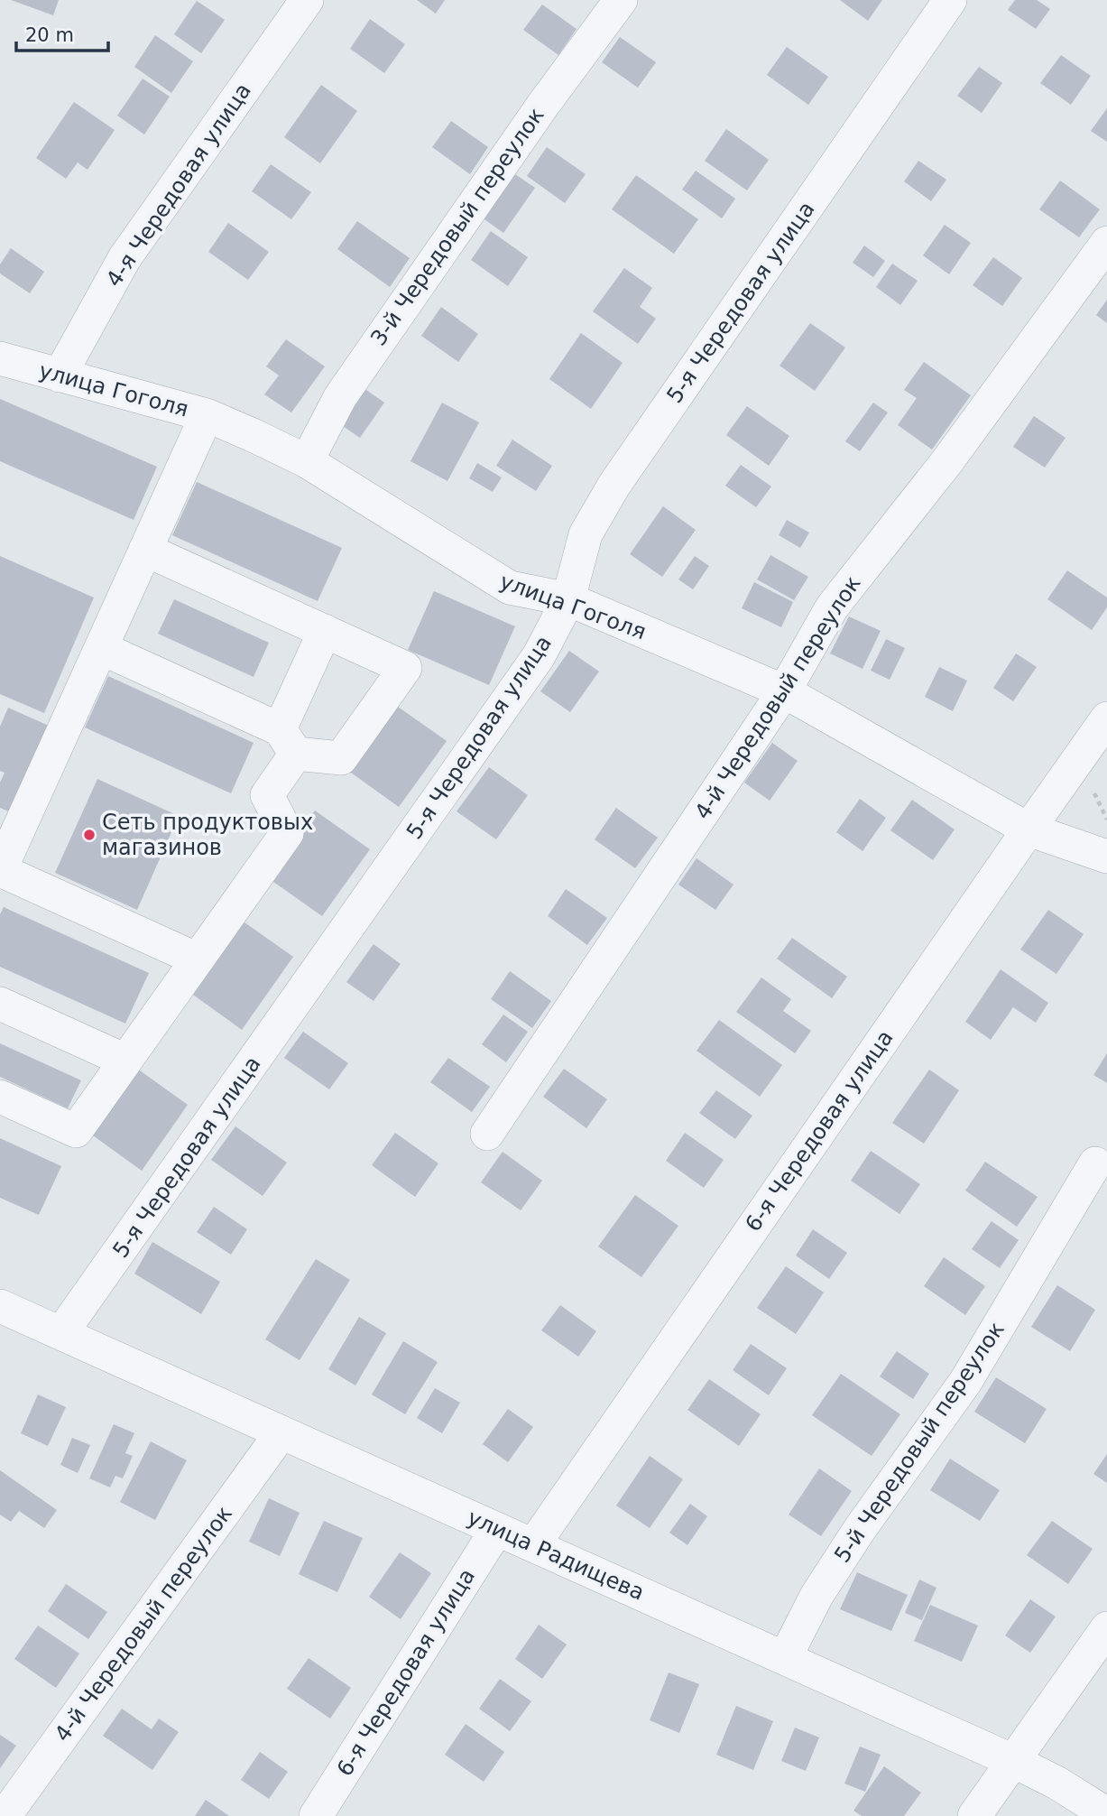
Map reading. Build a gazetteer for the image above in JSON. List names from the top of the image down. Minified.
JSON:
{"streets":{"street":["4-я Чередовая улица","3-й Чередовый переулок","5-я Чередовая улица","улица Гоголя","4-й Чередовый переулок","6-я Чередовая улица","5-й Чередовый переулок","улица Радищева"]},"crossings":[["4-я Чередовая улица","улица Гоголя"],["3-й Чередовый переулок","улица Гоголя"],["5-я Чередовая улица","улица Гоголя"],["5-я Чередовая улица","улица Радищева"],["улица Гоголя","4-й Чередовый переулок"],["улица Гоголя","6-я Чередовая улица"],["4-й Чередовый переулок","улица Радищева"],["6-я Чередовая улица","улица Радищева"],["5-й Чередовый переулок","улица Радищева"]],"places":["Сеть продуктовых магазинов"],"scale_bar":"20 m"}
